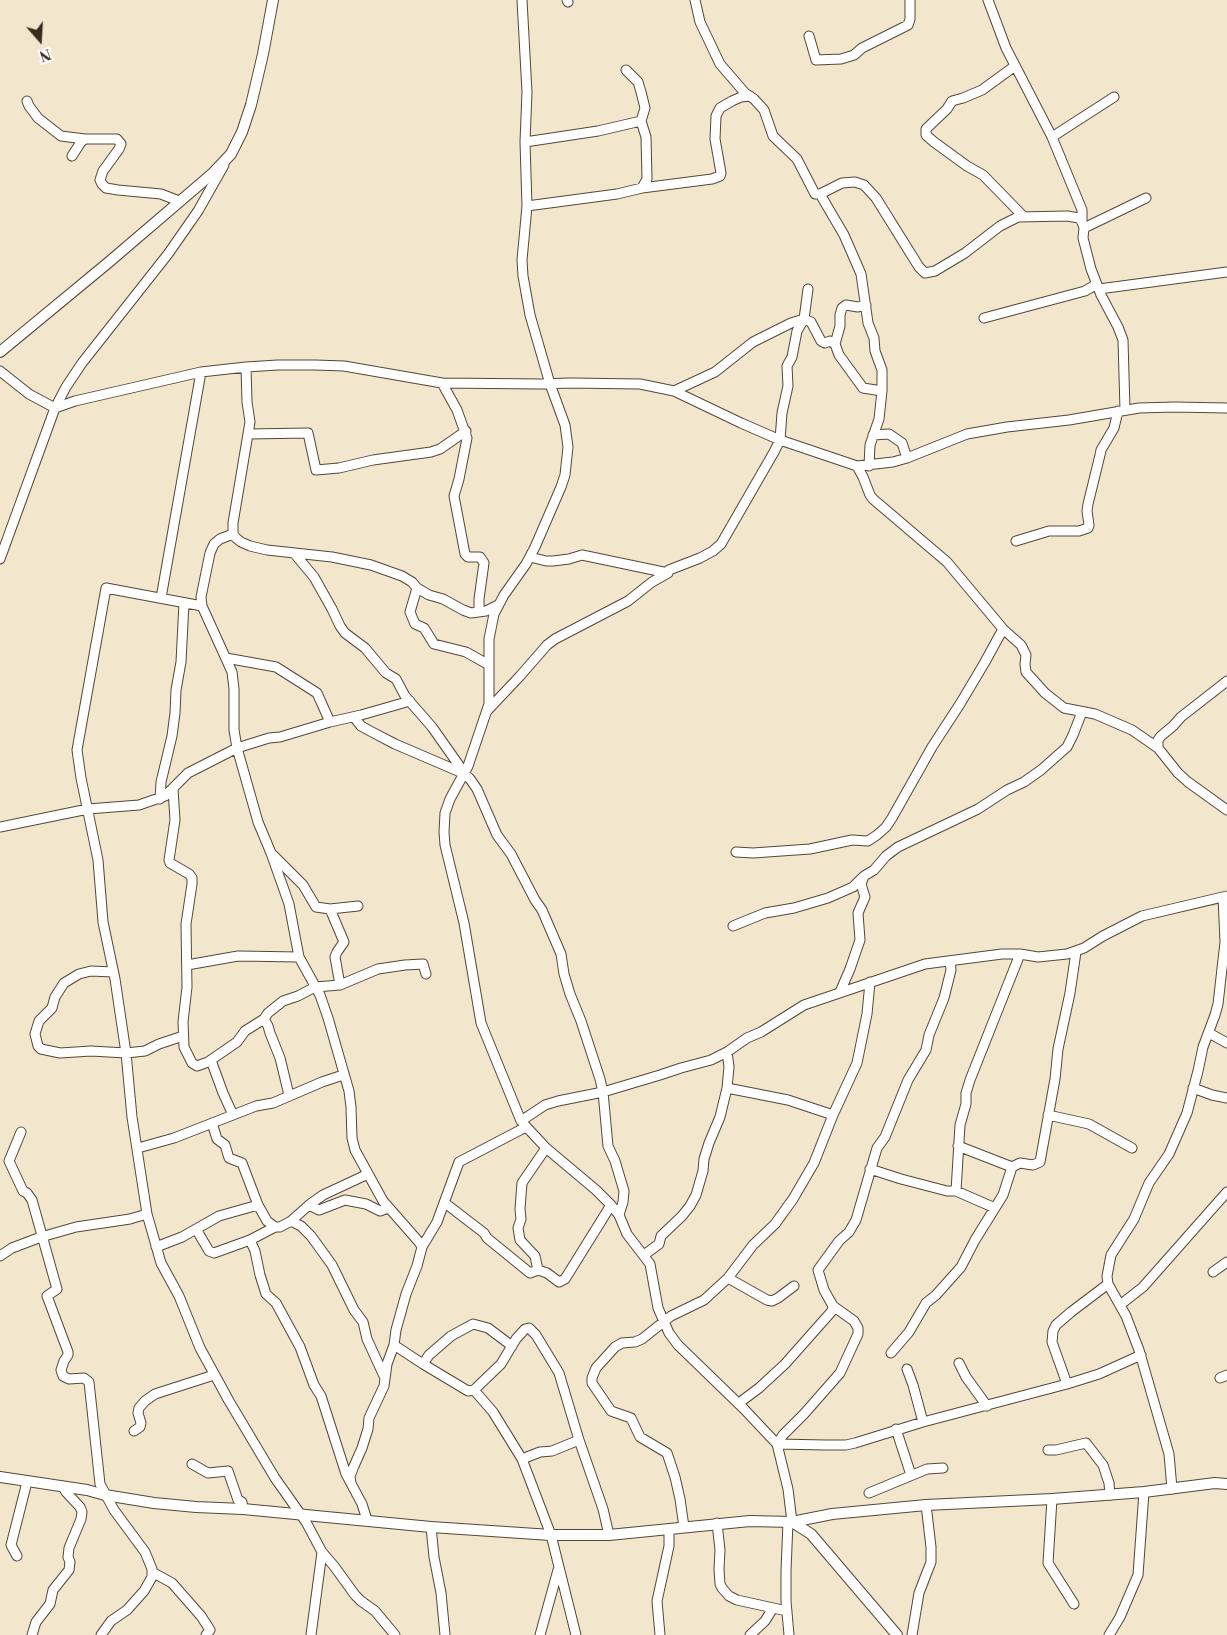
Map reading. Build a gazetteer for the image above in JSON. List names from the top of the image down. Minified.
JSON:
{"north":"bottom"}
